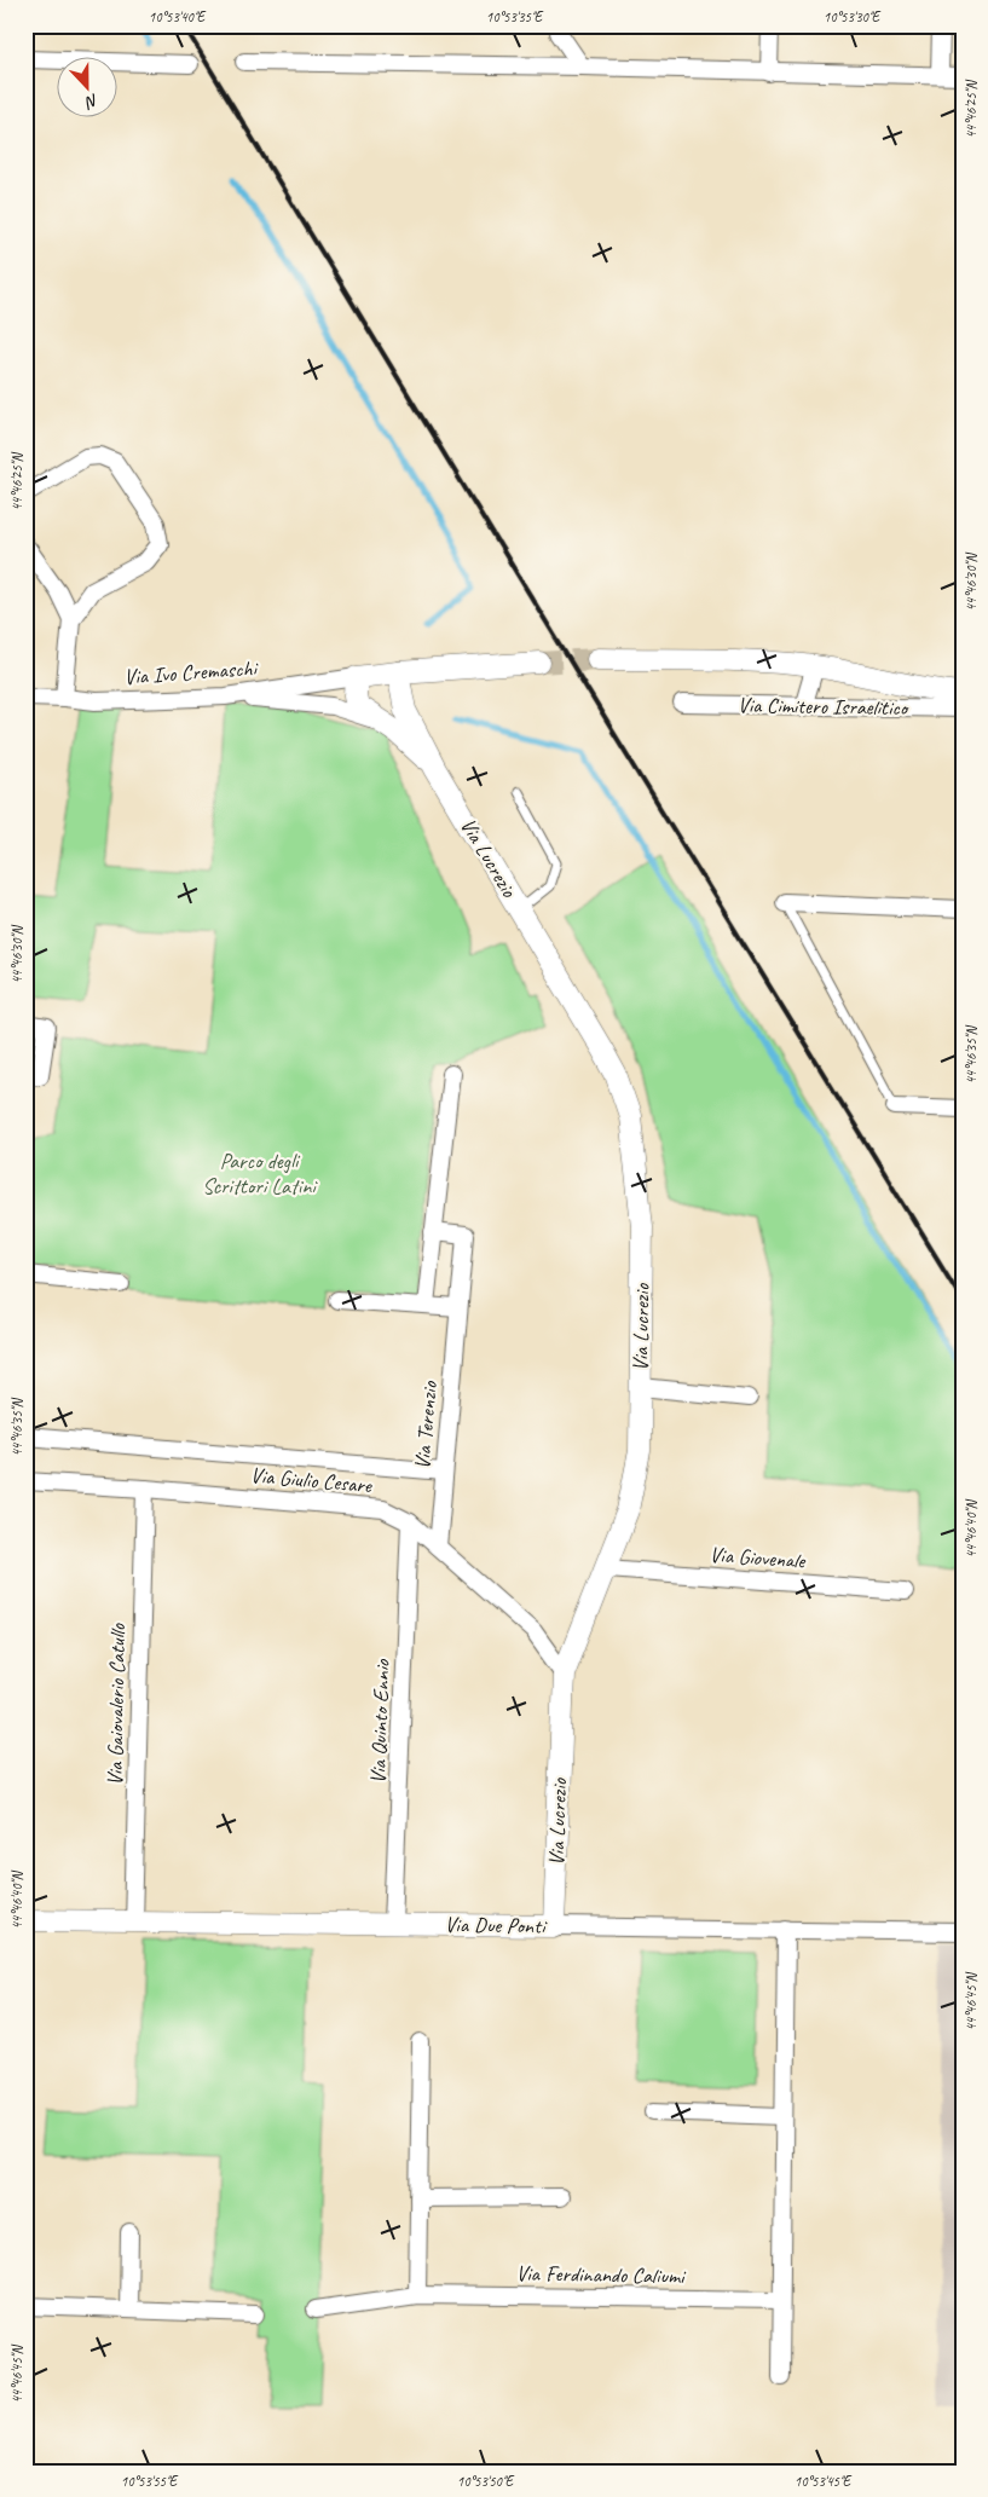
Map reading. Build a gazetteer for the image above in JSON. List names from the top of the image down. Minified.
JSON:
{"streets":{"street":["Via Ivo Cremaschi","Via Cimitero Israelitico","Via Lucrezio","Via Terenzio","Via Giulio Cesare","Via Giovenale","Via Gaiovalerio Catullo","Via Quinto Ennio","Via Due Ponti","Via Ferdinando Caliumi"]},"crossings":[["Via Ivo Cremaschi","Via Lucrezio"],["Via Lucrezio","Via Giulio Cesare"],["Via Lucrezio","Via Giovenale"],["Via Lucrezio","Via Due Ponti"],["Via Terenzio","Via Giulio Cesare"],["Via Giulio Cesare","Via Gaiovalerio Catullo"],["Via Giulio Cesare","Via Quinto Ennio"],["Via Gaiovalerio Catullo","Via Due Ponti"],["Via Quinto Ennio","Via Due Ponti"]],"parks":["Parco degli Scrittori Latini"],"north":"bottom","coordinates":["10°53'40\"E","10°53'35\"E","10°53'30\"E","44°46'25\"N","44°46'30\"N","44°46'35\"N","44°46'40\"N","44°46'45\"N","10°53'55\"E","10°53'50\"E","10°53'45\"E"]}
